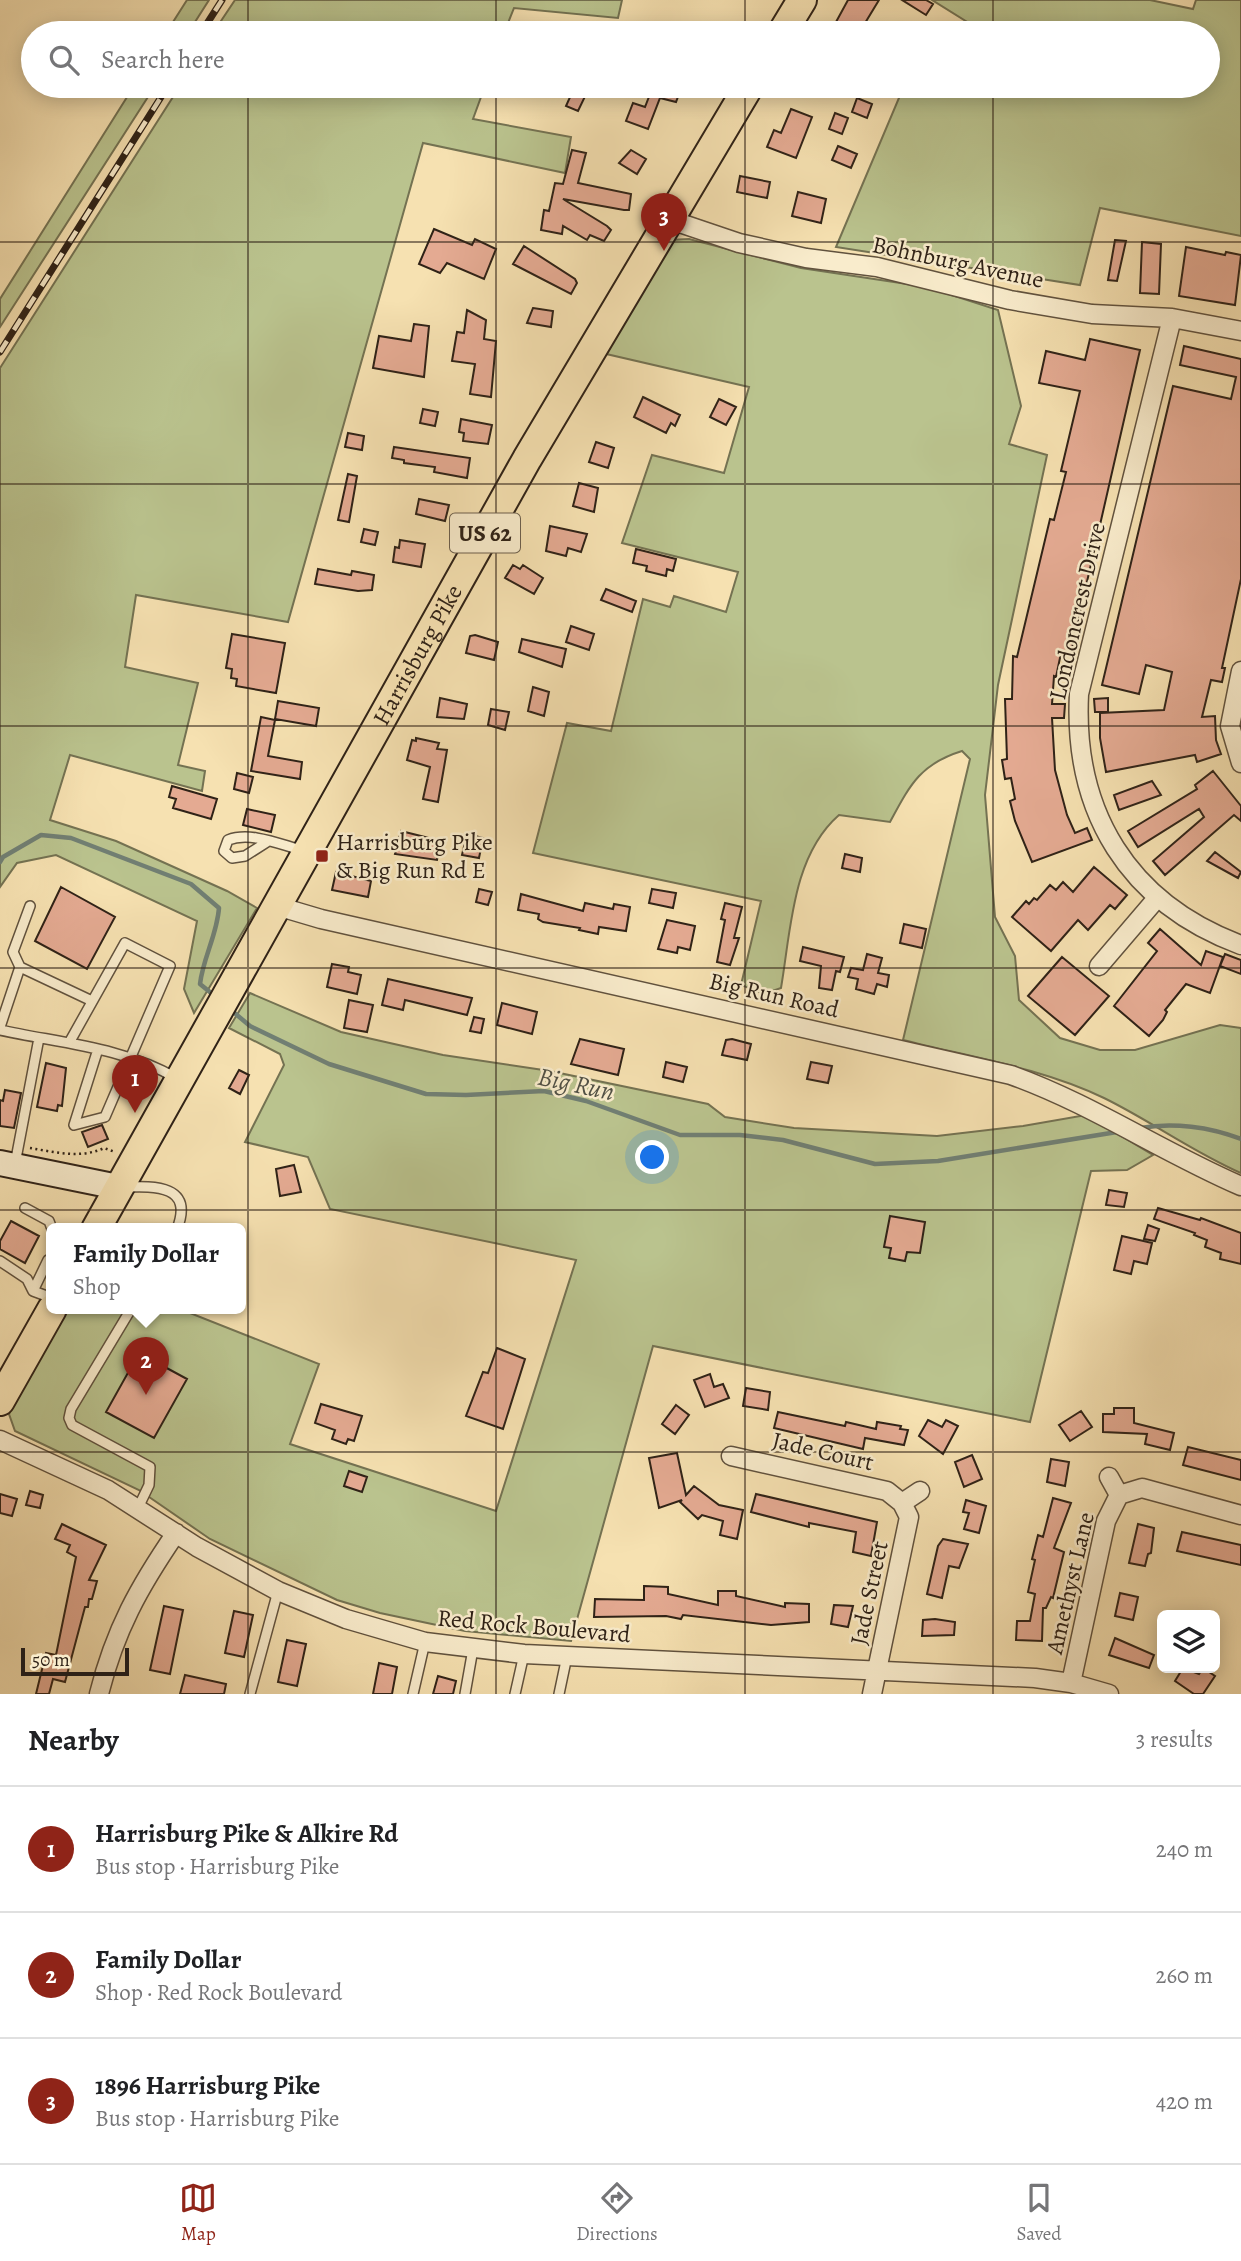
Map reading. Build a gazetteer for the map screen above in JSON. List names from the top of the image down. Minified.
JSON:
{"streets":{"main road":["US 62","Harrisburg Pike"],"street":["Bohnburg Avenue","Londoncrest Drive","Big Run Road","Jade Court","Amethyst Lane","Jade Street","Red Rock Boulevard"]},"crossings":[["Bohnburg Avenue","Londoncrest Drive"],["Bohnburg Avenue","Harrisburg Pike"],["Harrisburg Pike","Big Run Road"],["Jade Court","Jade Street"],["Amethyst Lane","Red Rock Boulevard"],["Jade Street","Red Rock Boulevard"]],"water":["Big Run"],"places":{"transit":["Harrisburg Pike & Big Run Rd E"]},"scale_bar":"50 m","page":{"search":"Search here","pins":["3","1","2"],"popup":["Family Dollar","Shop"],"scale":"50 m","heading":["Nearby","3 results"],"list":[{"mark":"1","name":"Harrisburg Pike & Alkire Rd","note":"Bus stop · Harrisburg Pike","value":"240 m"},{"mark":"2","name":"Family Dollar","note":"Shop · Red Rock Boulevard","value":"260 m"},{"mark":"3","name":"1896 Harrisburg Pike","note":"Bus stop · Harrisburg Pike","value":"420 m"}],"nav":["Map","Directions","Saved"]}}
